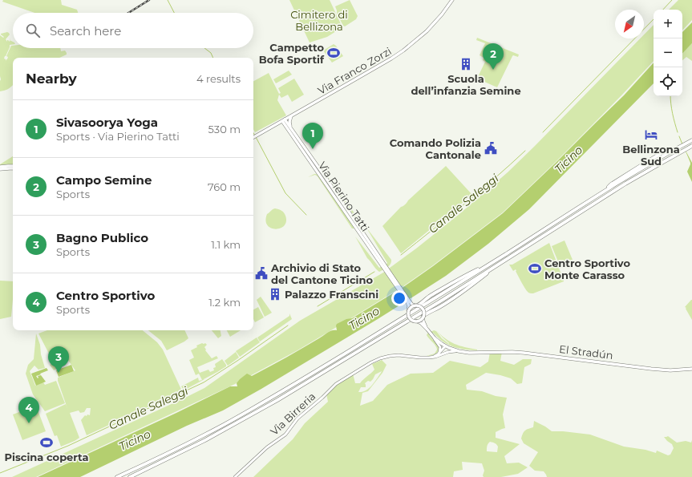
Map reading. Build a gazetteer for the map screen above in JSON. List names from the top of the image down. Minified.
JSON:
{"streets":{"main road":["Via Franco Zorzi","Via Pierino Tatti","El Stradún"],"street":["Via Birreria"]},"crossings":[["Via Franco Zorzi","Via Pierino Tatti"]],"water":["Ticino","Canale Saleggi"],"parks":["Cimitero di Bellizona"],"places":{"sports":["Campetto Bofa Sportif","Centro Sportivo Monte Carasso","Piscina coperta"],"building":["Scuola dell’infanzia Semine","Palazzo Franscini"],"hotel":["Bellinzona Sud"],"public building":["Comando Polizia Cantonale","Archivio di Stato del Cantone Ticino"]},"north":"bottom left","page":{"map_buttons":["+","−"],"search":"Search here","pins":["2","1","3","4"],"heading":["Nearby","4 results"],"list":[{"mark":"1","name":"Sivasoorya Yoga","note":"Sports · Via Pierino Tatti","value":"530 m"},{"mark":"2","name":"Campo Semine","note":"Sports","value":"760 m"},{"mark":"3","name":"Bagno Publico","note":"Sports","value":"1.1 km"},{"mark":"4","name":"Centro Sportivo","note":"Sports","value":"1.2 km"}]}}
